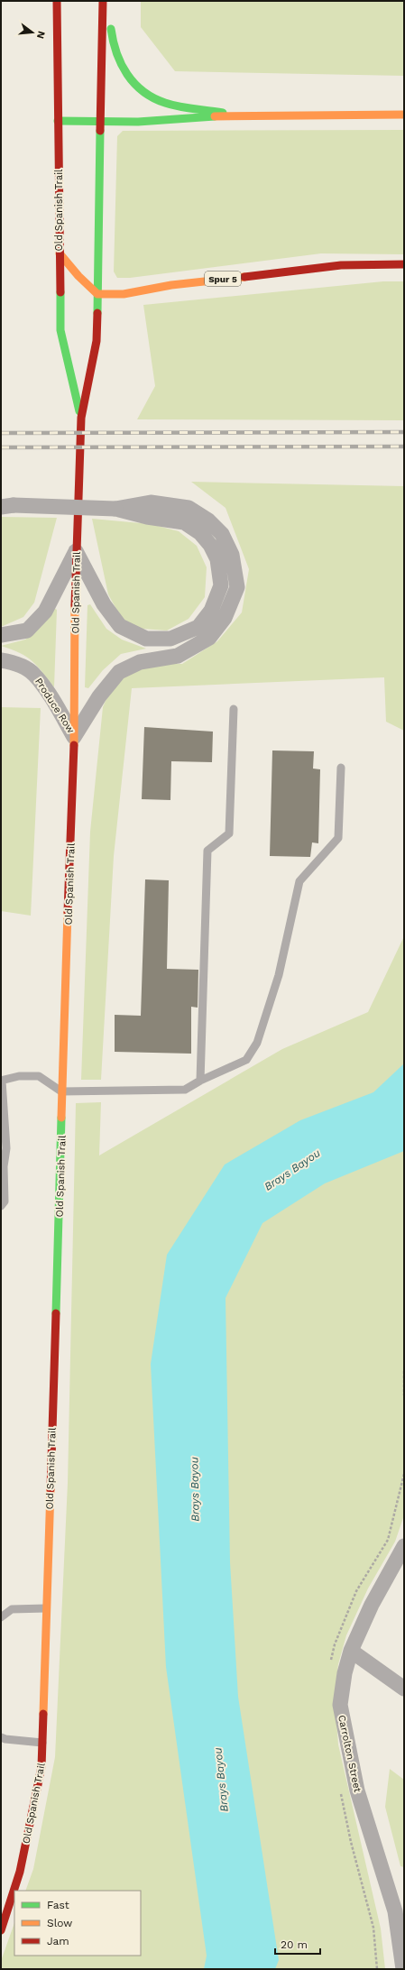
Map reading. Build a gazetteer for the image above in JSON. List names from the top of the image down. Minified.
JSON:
{"streets":{"main road":["Old Spanish Trail","Spur 5"],"street":["Produce Row","Carrolton Street"]},"crossings":[["Old Spanish Trail","Spur 5"],["Old Spanish Trail","Produce Row"]],"water":["Brays Bayou"],"legend":["Fast","Slow","Jam"],"scale_bar":"20 m","north":"right"}
